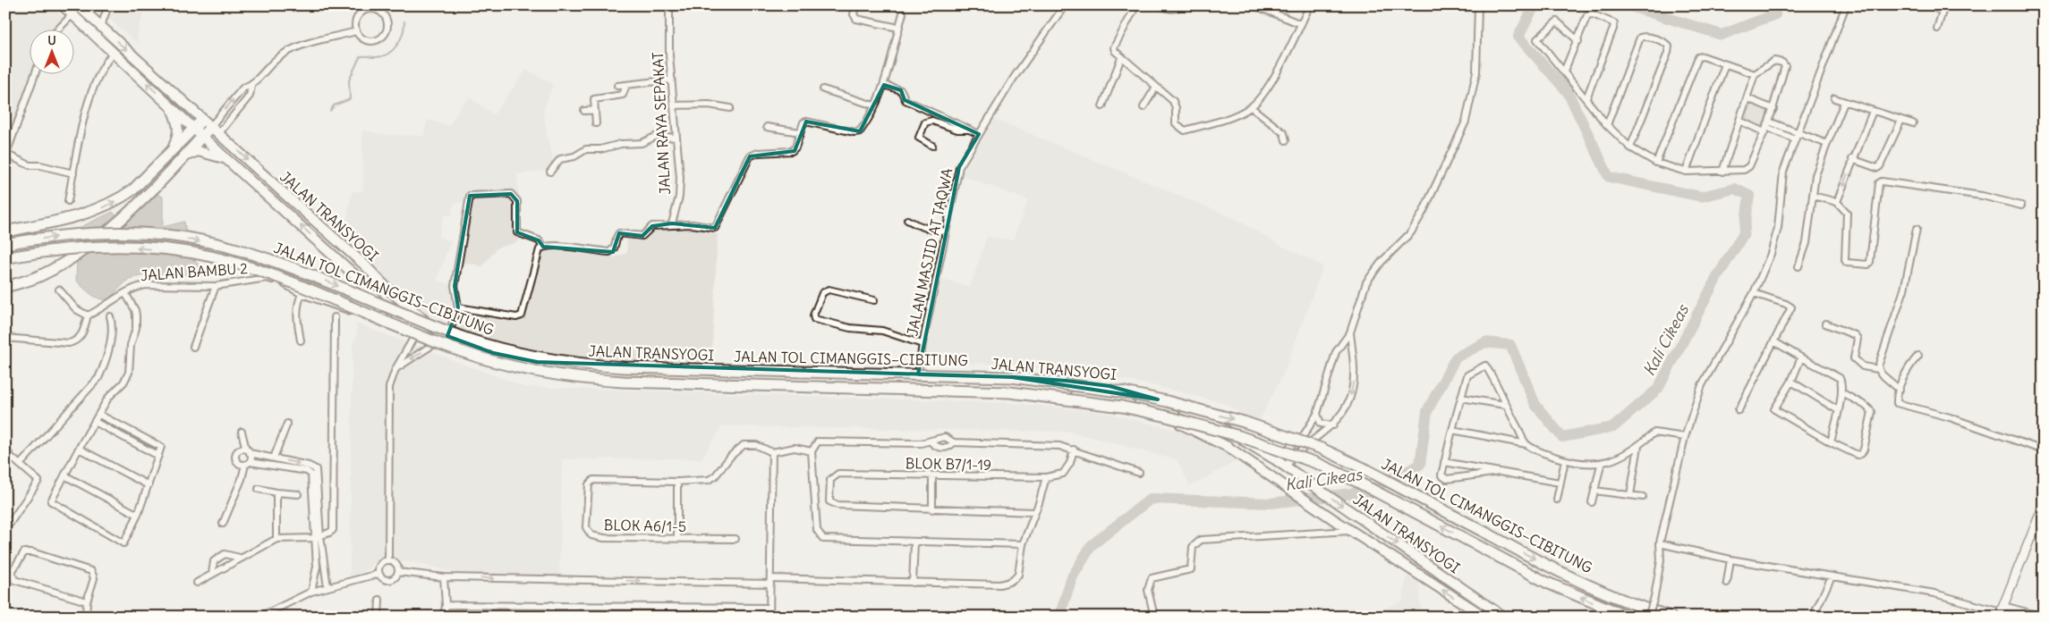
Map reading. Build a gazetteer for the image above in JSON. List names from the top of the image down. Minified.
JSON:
{"streets":{"highway":["JALAN TRANSYOGI","JALAN TOL CIMANGGIS–CIBITUNG"],"street":["JALAN RAYA SEPAKAT","JALAN MASJID AT TAQWA","JALAN BAMBU 2","BLOK B7/1-19","BLOK A6/1-5"]},"crossings":[["JALAN TRANSYOGI","JALAN MASJID AT TAQWA"],["JALAN TRANSYOGI","JALAN BAMBU 2"]],"water":["Kali Cikeas"],"north":"top"}
